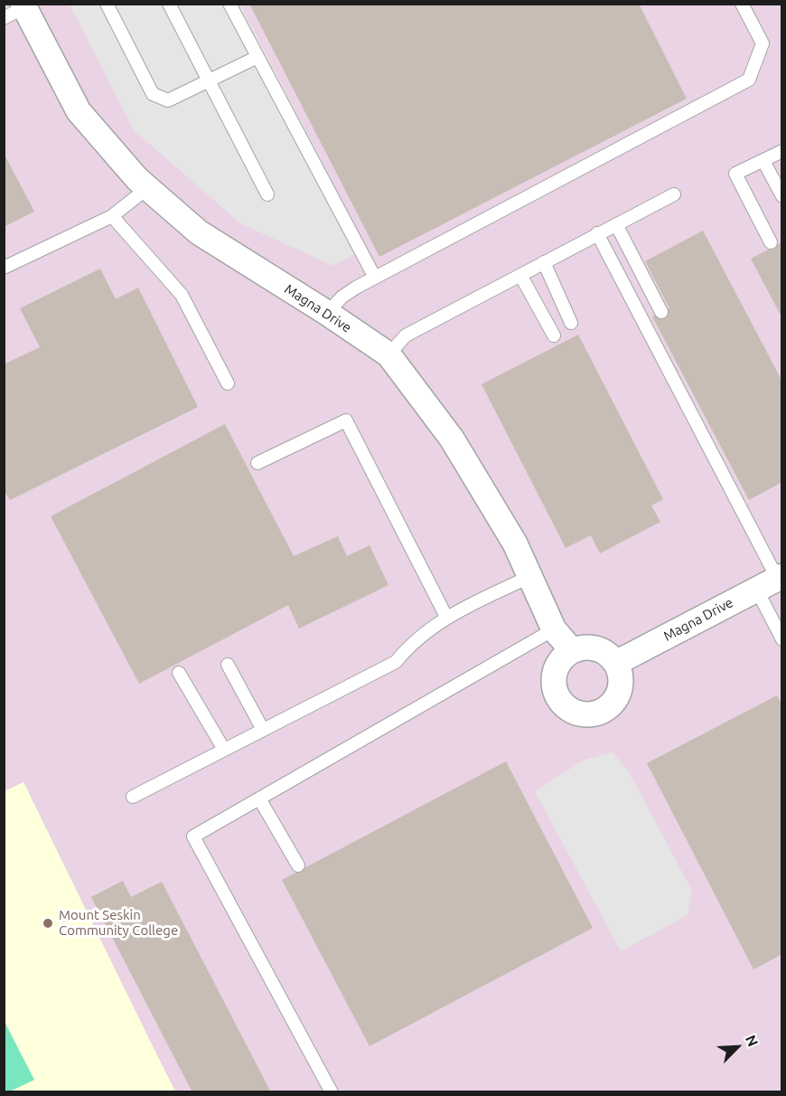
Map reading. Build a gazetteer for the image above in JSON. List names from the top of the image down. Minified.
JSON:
{"streets":{"street":["Magna Drive"]},"places":["Mount Seskin Community College"],"north":"top right"}
